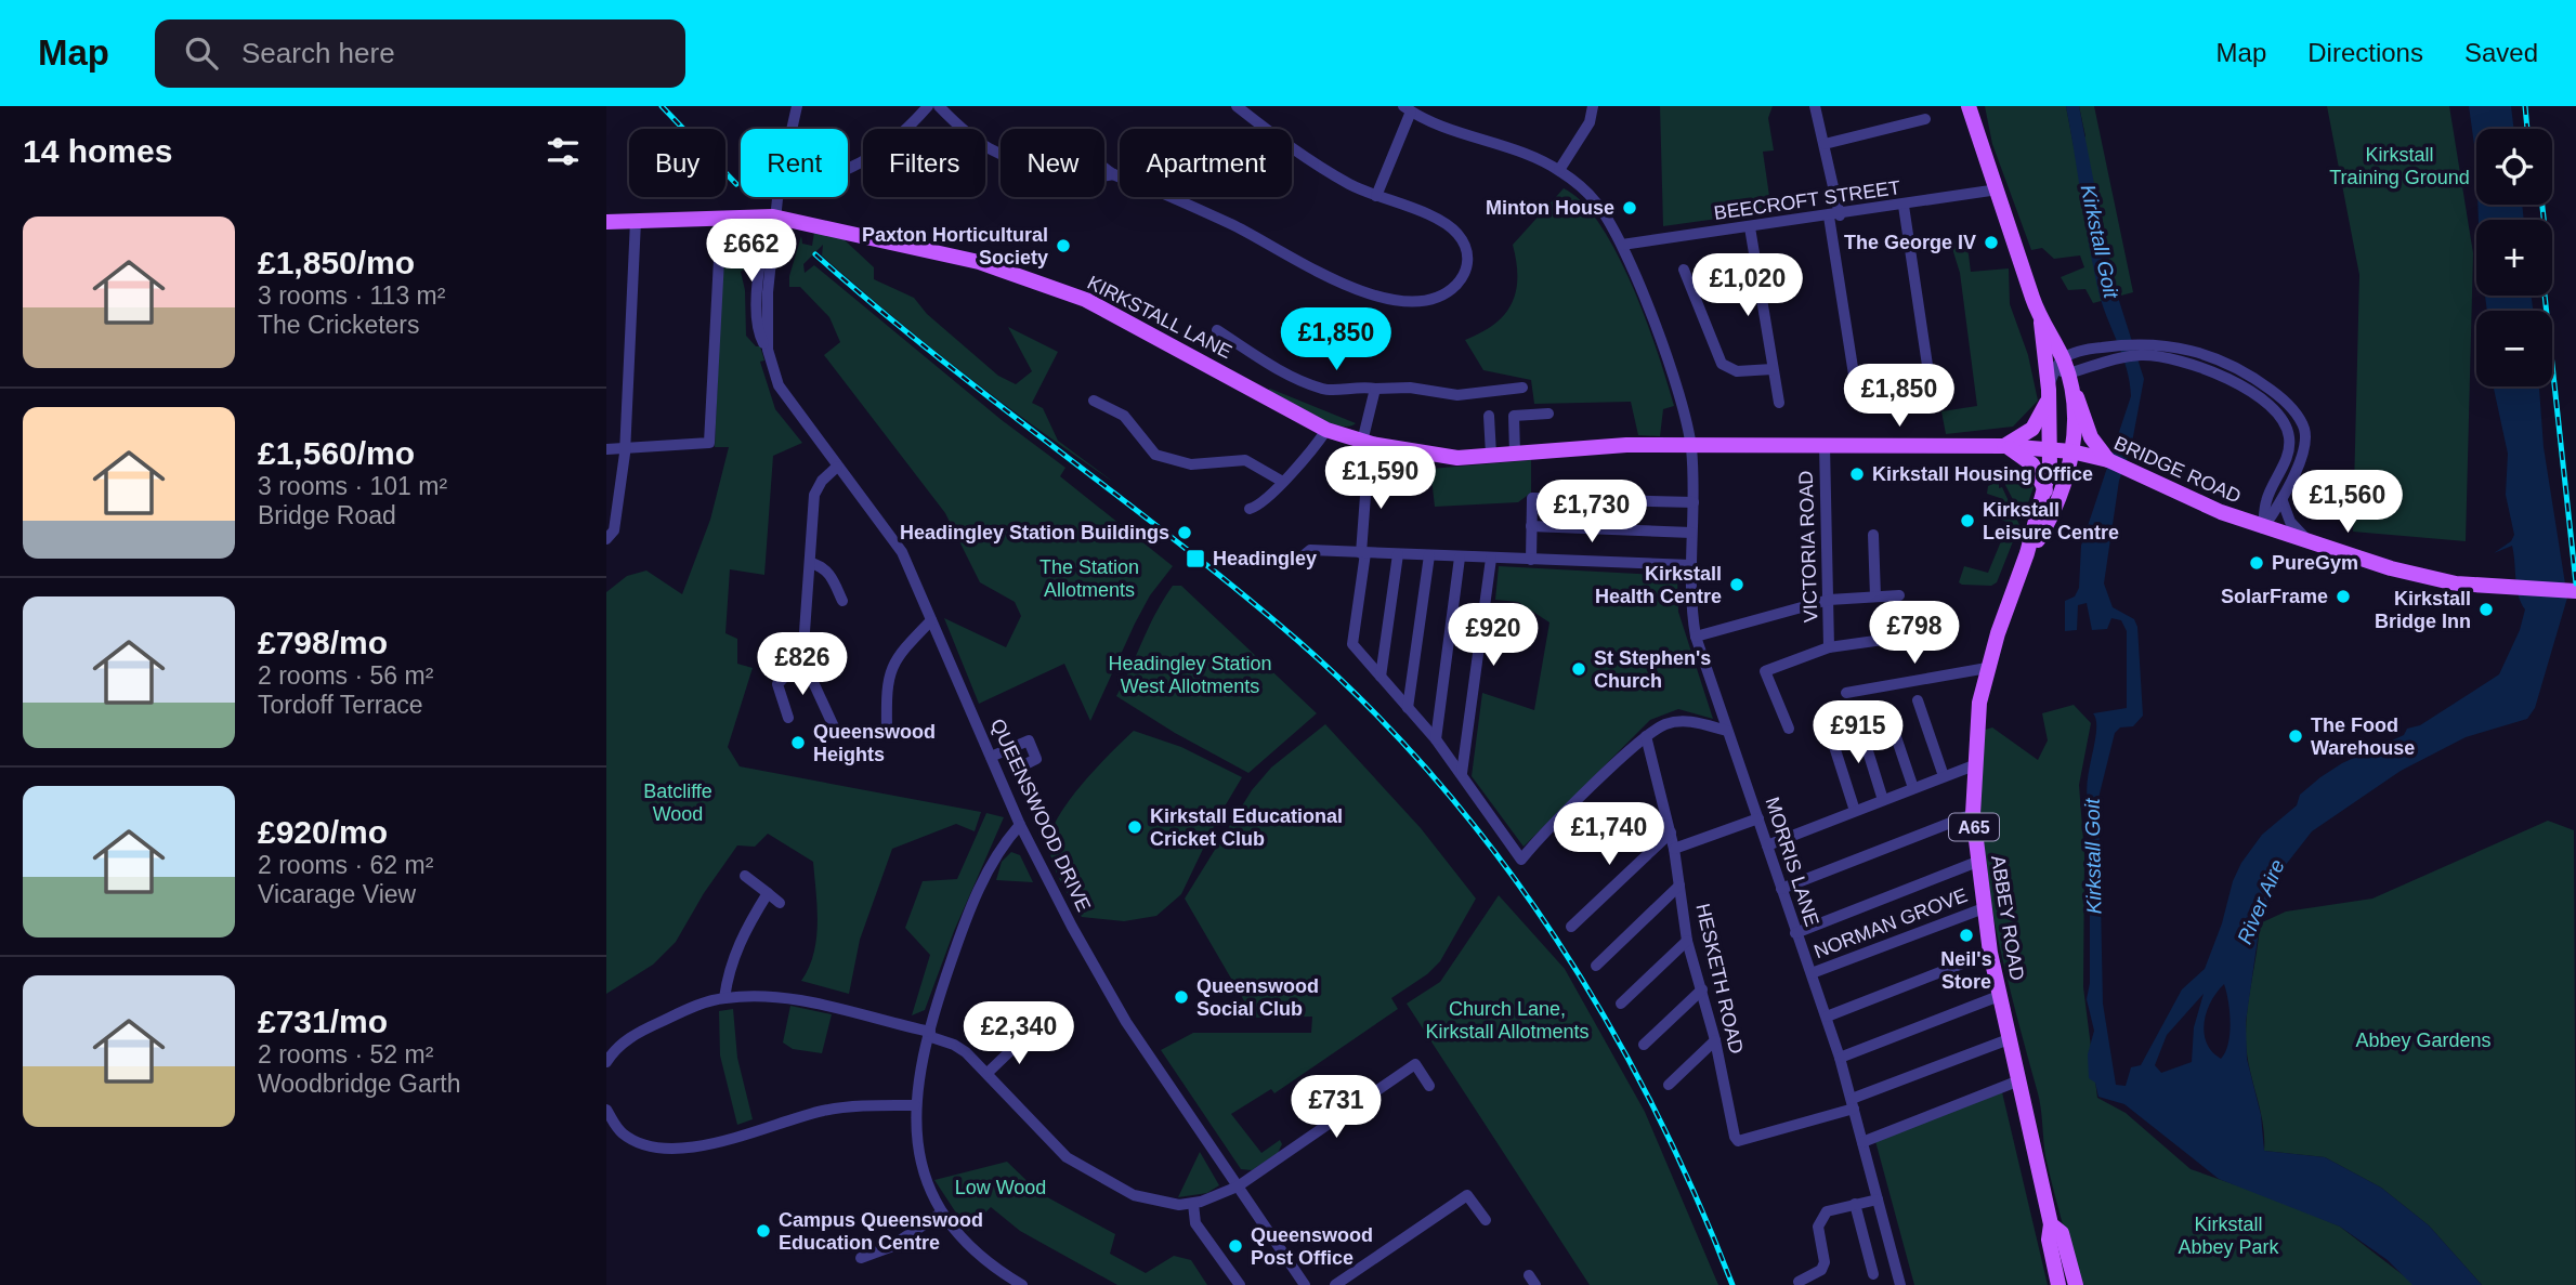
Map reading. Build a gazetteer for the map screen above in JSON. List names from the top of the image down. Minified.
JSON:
{"streets":{"main road":["KIRKSTALL LANE","BRIDGE ROAD","A65","ABBEY ROAD"],"street":["BEECROFT STREET","VICTORIA ROAD","QUEENSWOOD DRIVE","MORRIS LANE","NORMAN GROVE","HESKETH ROAD"]},"crossings":[["BEECROFT STREET","A65"],["BEECROFT STREET","MORRIS LANE"],["KIRKSTALL LANE","BRIDGE ROAD"],["KIRKSTALL LANE","VICTORIA ROAD"],["KIRKSTALL LANE","QUEENSWOOD DRIVE"],["KIRKSTALL LANE","A65"],["KIRKSTALL LANE","MORRIS LANE"],["KIRKSTALL LANE","ABBEY ROAD"],["BRIDGE ROAD","A65"],["BRIDGE ROAD","ABBEY ROAD"],["A65","ABBEY ROAD"],["MORRIS LANE","NORMAN GROVE"],["MORRIS LANE","HESKETH ROAD"],["ABBEY ROAD","NORMAN GROVE"]],"water":["Kirkstall Goit","River Aire"],"parks":["Kirkstall Training Ground","The Station Allotments","Headingley Station West Allotments","Batcliffe Wood","Church Lane, Kirkstall Allotments","Abbey Gardens","Low Wood","Kirkstall Abbey Park"],"places":{"other":["Minton House","The George IV","Paxton Horticultural Society","Kirkstall Housing Office","Kirkstall Leisure Centre","Headingley Station Buildings","PureGym","Kirkstall Health Centre","SolarFrame","Kirkstall Bridge Inn","St Stephen's Church","The Food Warehouse","Queenswood Heights","Kirkstall Educational Cricket Club","Neil's Store","Queenswood Social Club","Campus Queenswood Education Centre","Queenswood Post Office"],"transit":["Headingley"]},"page":{"header":"Map","search":"Search here","nav":["Map","Directions","Saved"],"heading":"14 homes","map_buttons":["+","−"],"chip":["Buy","Rent","Filters","New","Apartment"],"list":[{"name":"£1,850/mo","note":"3 rooms · 113 m² · The Cricketers"},{"name":"£1,560/mo","note":"3 rooms · 101 m² · Bridge Road"},{"name":"£798/mo","note":"2 rooms · 56 m² · Tordoff Terrace"},{"name":"£920/mo","note":"2 rooms · 62 m² · Vicarage View"},{"name":"£731/mo","note":"2 rooms · 52 m² · Woodbridge Garth"}],"price":["£662","£1,020","£1,850","£1,850","£1,590","£1,560","£1,730","£798","£920","£826","£915","£1,740","£2,340","£731"]}}
